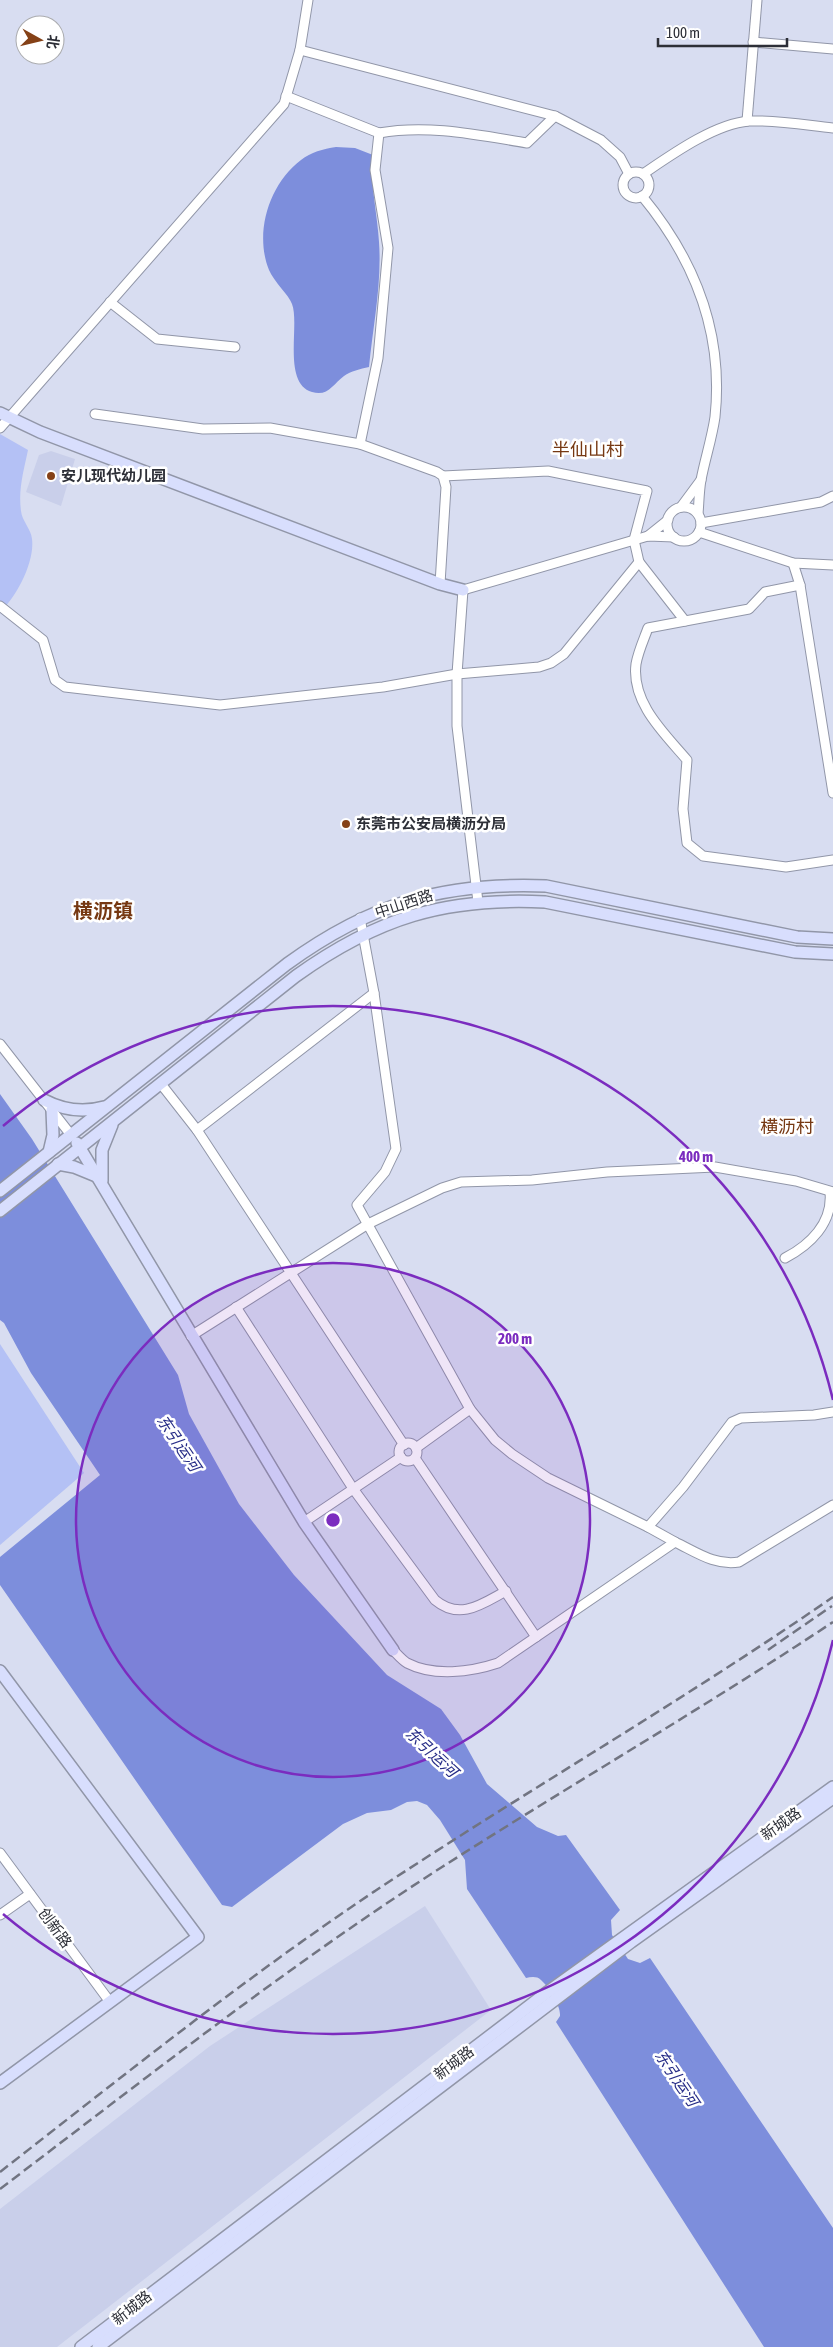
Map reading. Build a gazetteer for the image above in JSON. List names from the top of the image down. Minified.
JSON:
{"streets":{"street":["中山西路","新城路","创新路"]},"districts":["半仙山村","横沥镇","横沥村"],"water":["东引运河"],"places":["安儿现代幼儿园","东莞市公安局横沥分局"],"scale_bar":"100 m","north":"right","rings":["400 m","200 m"]}
